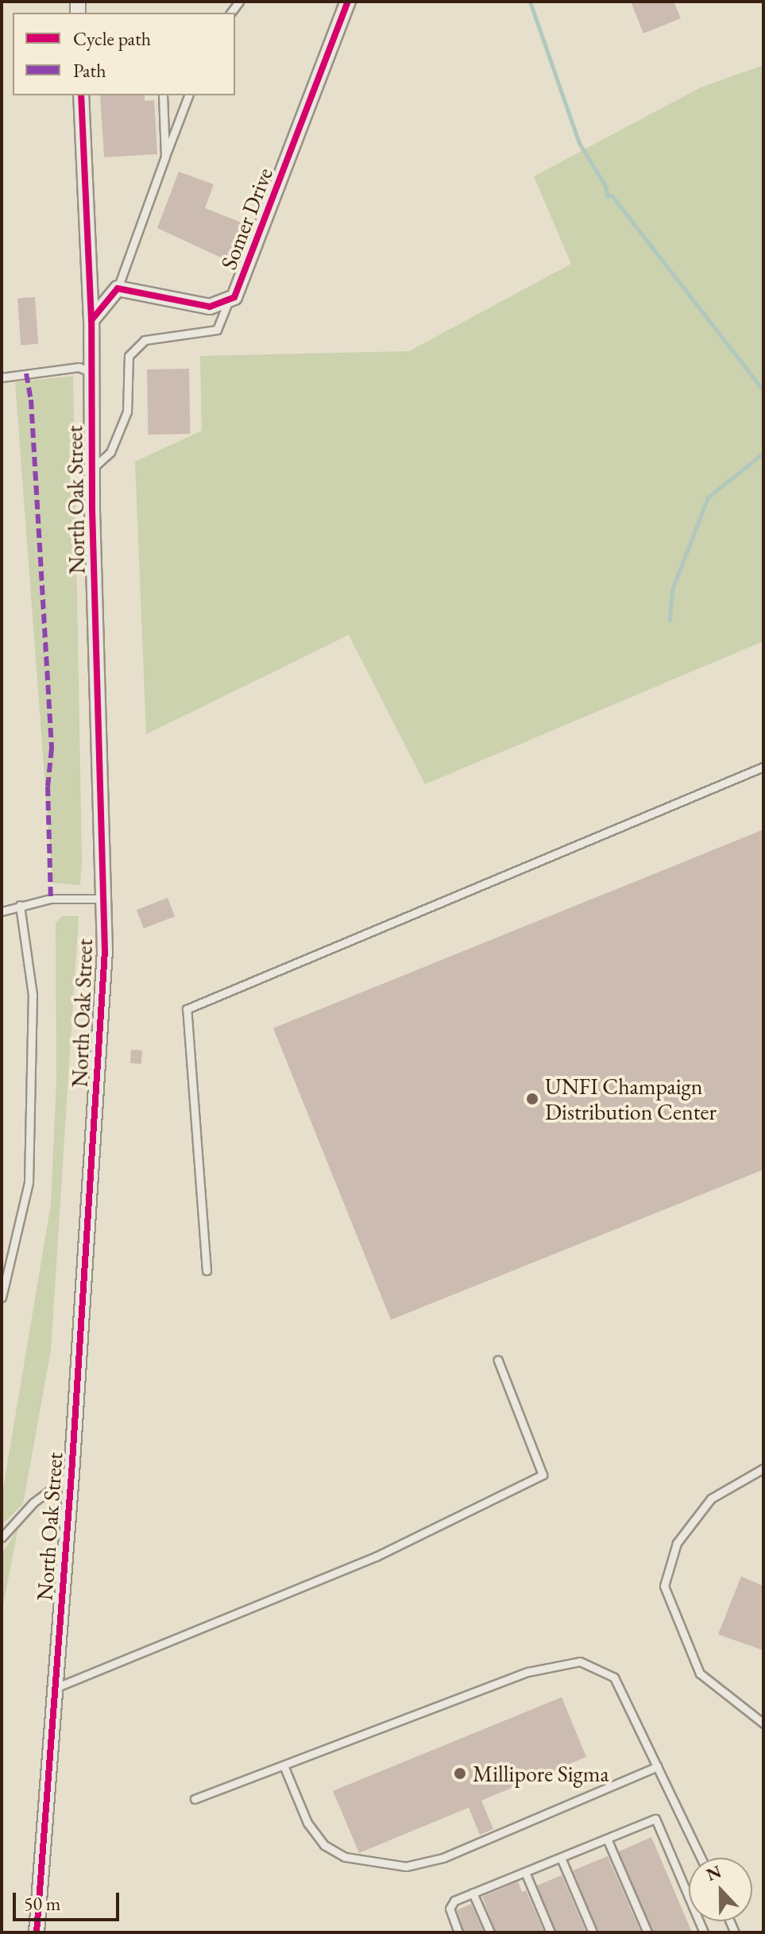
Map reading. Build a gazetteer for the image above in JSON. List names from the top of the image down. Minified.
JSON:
{"streets":{"street":["Somer Drive","North Oak Street"]},"places":["UNFI Champaign Distribution Center","Millipore Sigma"],"legend":["Cycle path","Path"],"scale_bar":"50 m","north":"top"}
